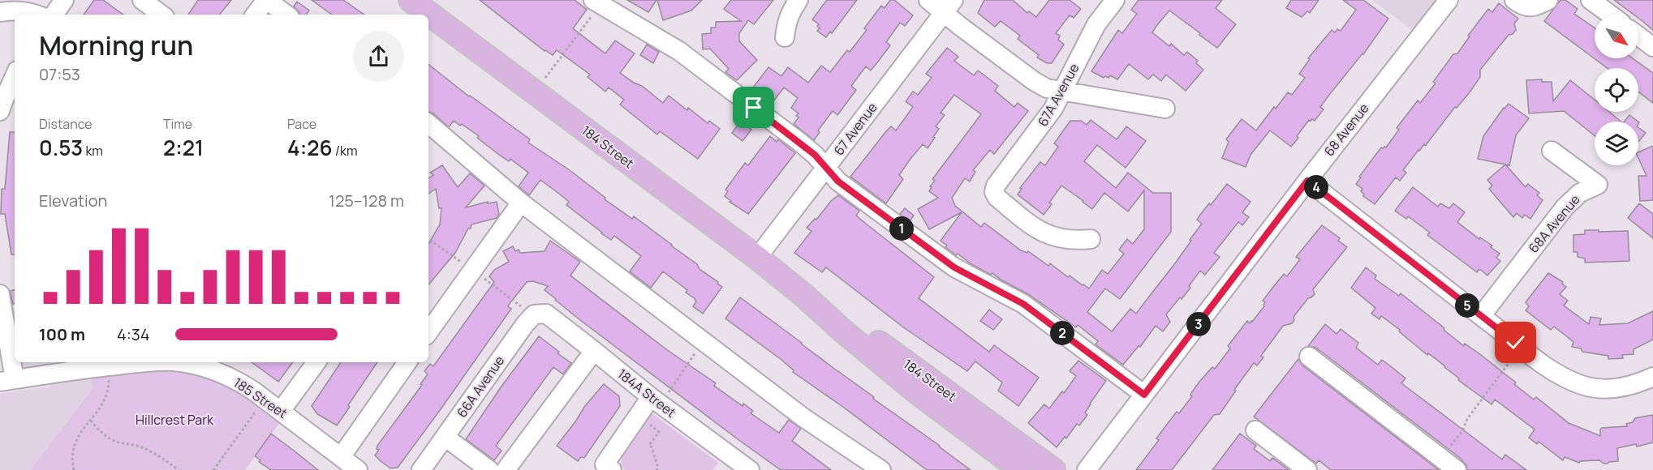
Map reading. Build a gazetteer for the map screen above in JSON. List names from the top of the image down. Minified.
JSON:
{"streets":{"main road":["184 Street"],"street":["67A Avenue","67 Avenue","68 Avenue","68A Avenue","66A Avenue","184A Street","185 Street"]},"crossings":[["67 Avenue","184 Street"],["66A Avenue","184A Street"]],"parks":["Hillcrest Park"],"north":"bottom right","page":{"heading":["Morning run","07:53"],"stats":[["Distance","0.53 km"],["Time","2:21"],["Pace","4:26 /km"]],"pins":["4","1","5","3","2"],"chart":["Elevation","125–128 m"],"list":[{"name":"100 m","note":"4:34"}]}}
